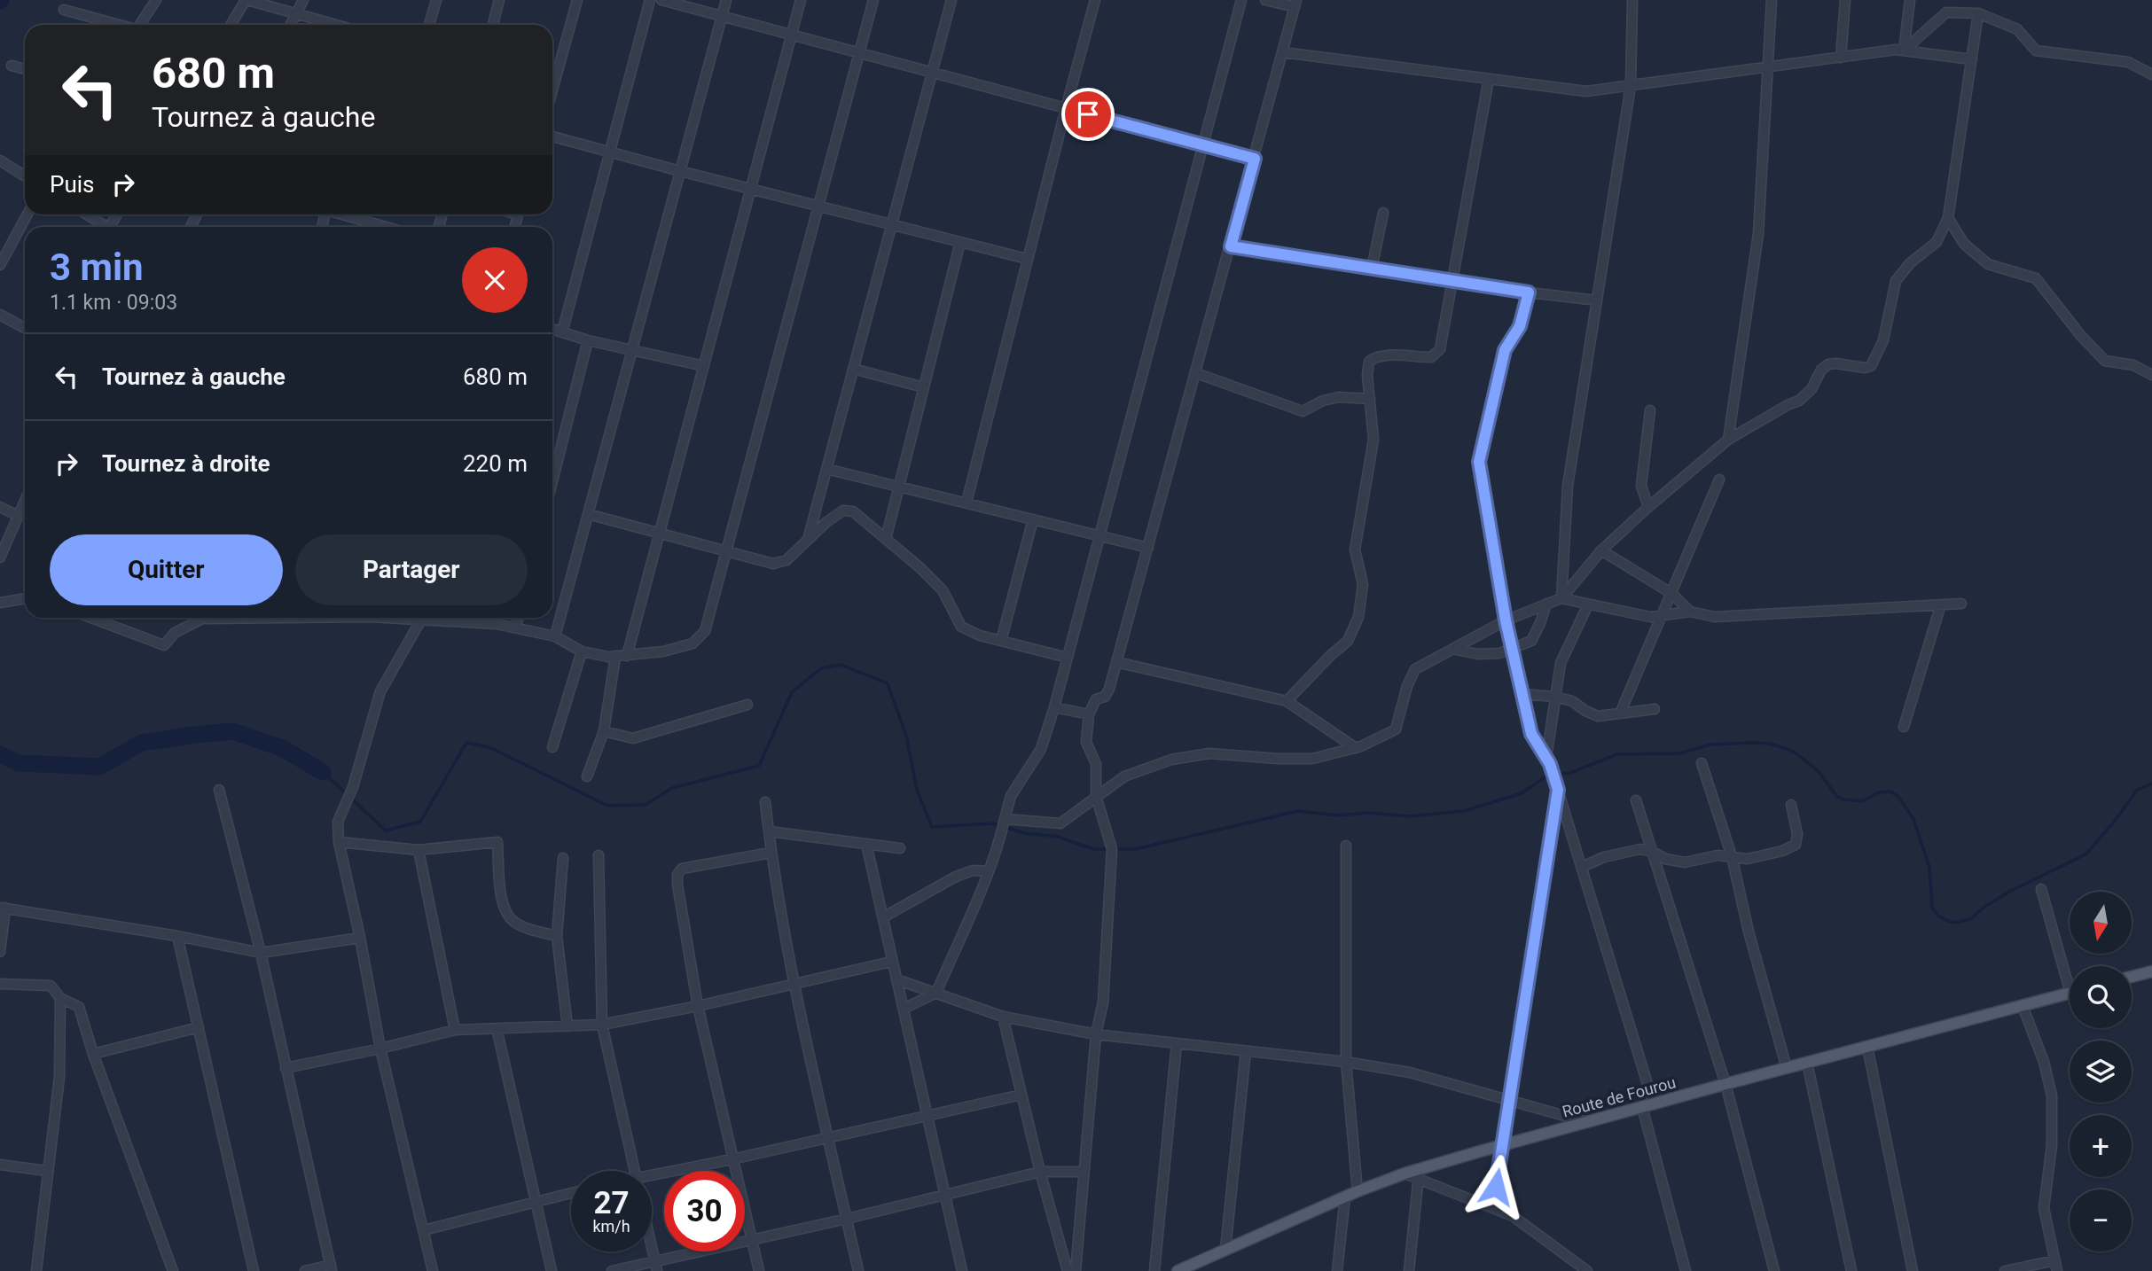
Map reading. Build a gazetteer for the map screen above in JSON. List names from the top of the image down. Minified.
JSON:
{"streets":{"main road":["Route de Fourou"]},"north":"bottom","page":{"turn":["680 m","Tournez à gauche"],"then":"Puis","heading":["3 min","1.1 km · 09:03"],"list":[{"name":"Tournez à gauche","value":"680 m"},{"name":"Tournez à droite","value":"220 m"}],"buttons":["Quitter","Partager"],"map_buttons":["+","−"],"speed":"27 km/h","limit":"30"}}
